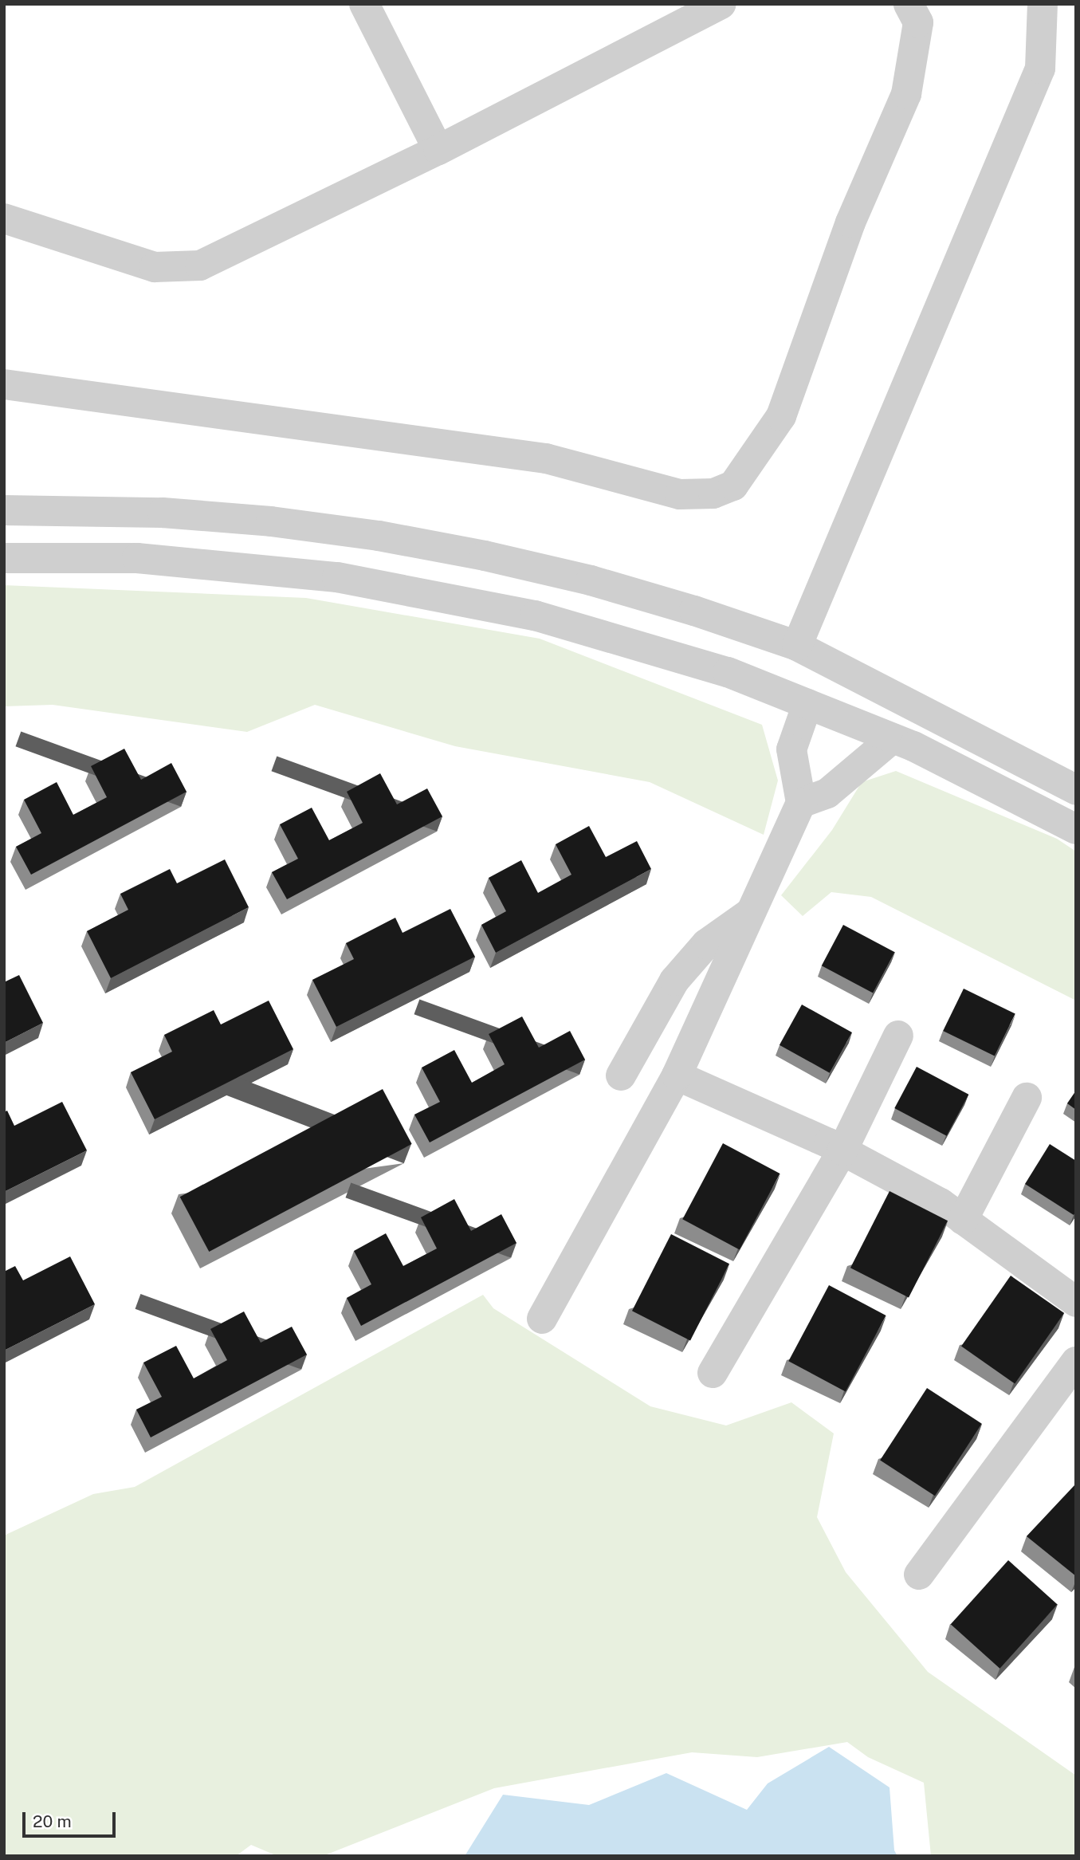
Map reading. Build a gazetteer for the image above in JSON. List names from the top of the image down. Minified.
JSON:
{"scale_bar":"20 m"}
